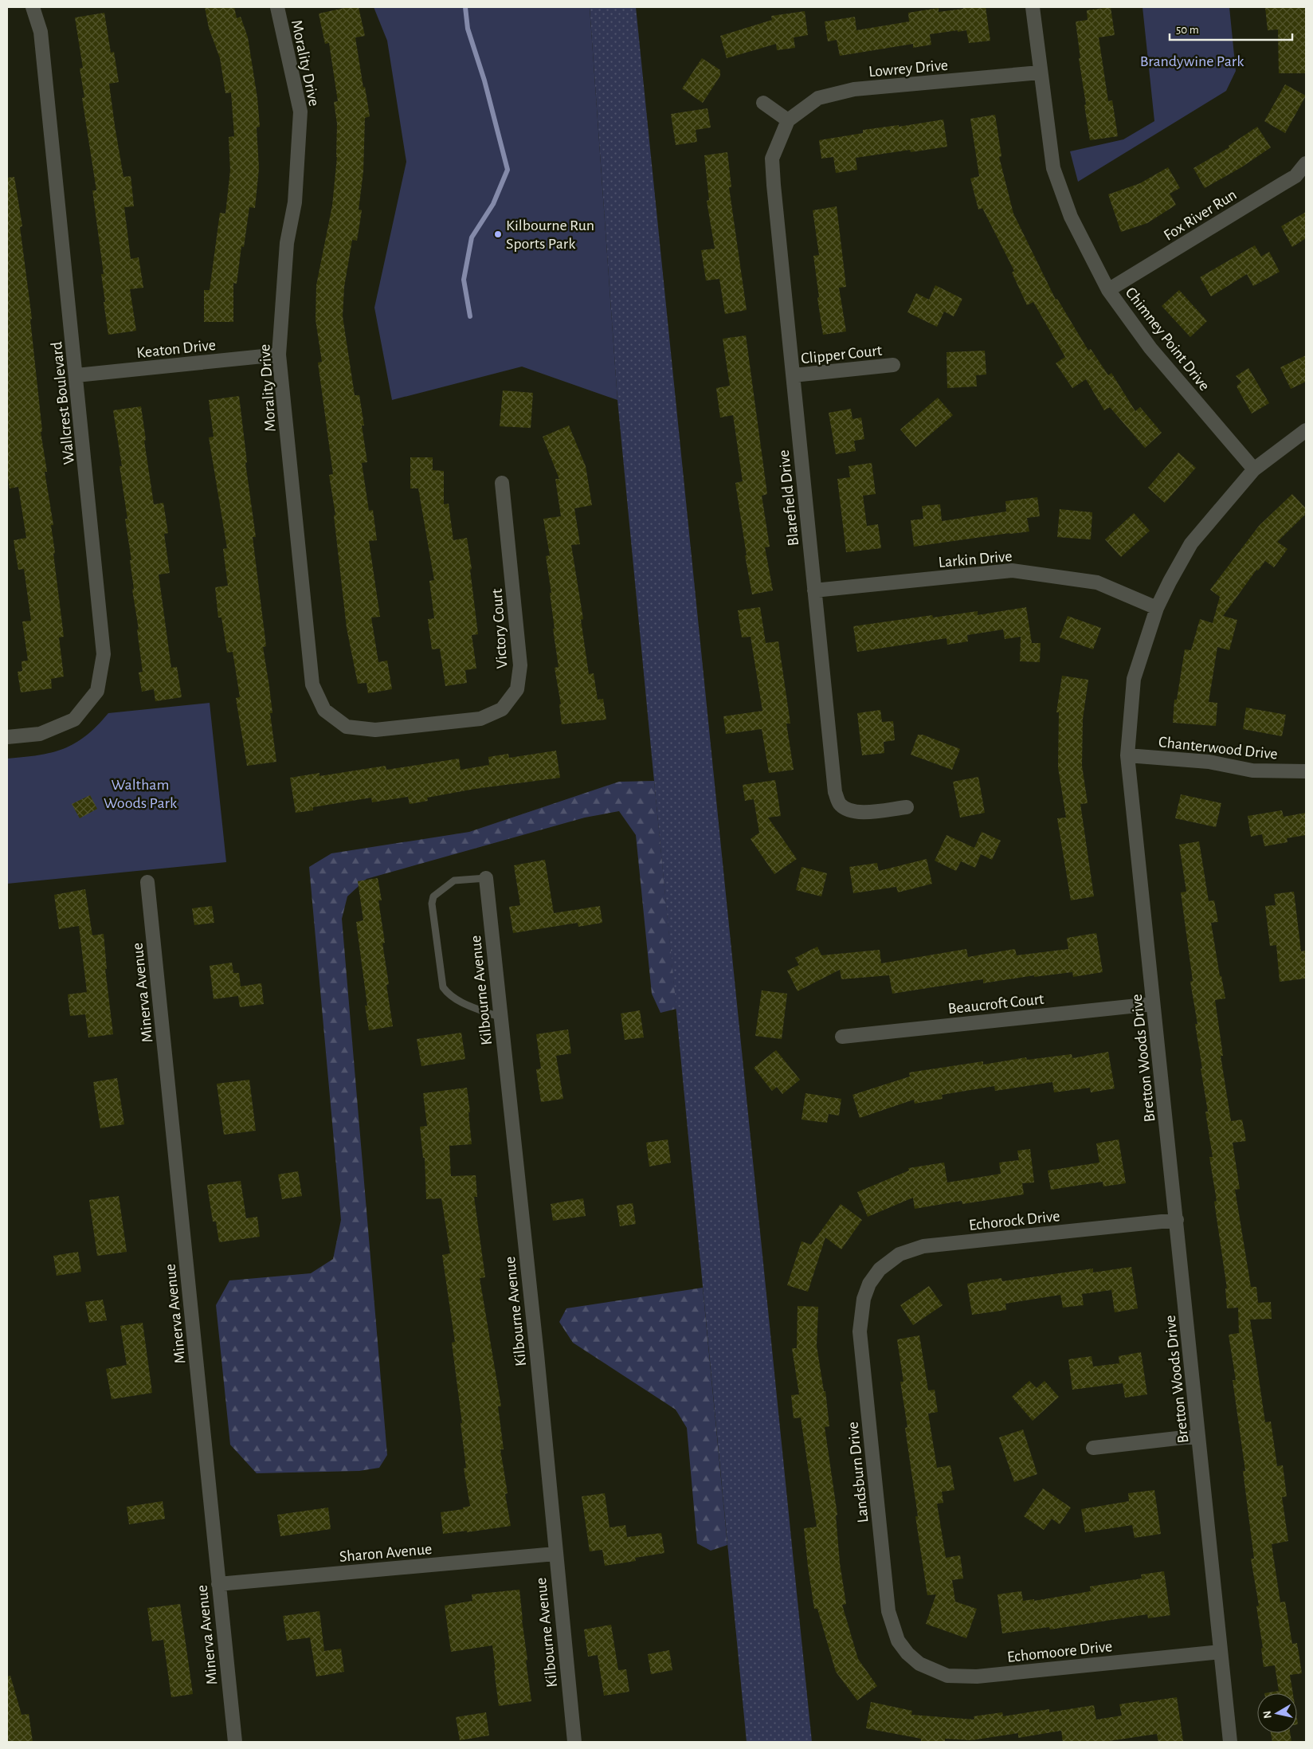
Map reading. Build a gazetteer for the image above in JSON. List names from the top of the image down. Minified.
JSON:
{"streets":{"street":["Morality Drive","Lowrey Drive","Fox River Run","Chimney Point Drive","Keaton Drive","Clipper Court","Wallcrest Boulevard","Blarefield Drive","Larkin Drive","Victory Court","Chanterwood Drive","Kilbourne Avenue","Minerva Avenue","Beaucroft Court","Bretton Woods Drive","Echorock Drive","Landsburn Drive","Sharon Avenue","Echomoore Drive"]},"crossings":[["Morality Drive","Keaton Drive"],["Morality Drive","Victory Court"],["Lowrey Drive","Chimney Point Drive"],["Lowrey Drive","Blarefield Drive"],["Fox River Run","Chimney Point Drive"],["Chimney Point Drive","Bretton Woods Drive"],["Keaton Drive","Wallcrest Boulevard"],["Clipper Court","Blarefield Drive"],["Blarefield Drive","Larkin Drive"],["Larkin Drive","Bretton Woods Drive"],["Chanterwood Drive","Bretton Woods Drive"],["Kilbourne Avenue","Sharon Avenue"],["Minerva Avenue","Sharon Avenue"],["Beaucroft Court","Bretton Woods Drive"],["Bretton Woods Drive","Echorock Drive"],["Bretton Woods Drive","Echomoore Drive"],["Echorock Drive","Landsburn Drive"],["Landsburn Drive","Echomoore Drive"]],"parks":["Brandywine Park","Waltham Woods Park"],"places":["Kilbourne Run Sports Park"],"scale_bar":"50 m","north":"left"}
